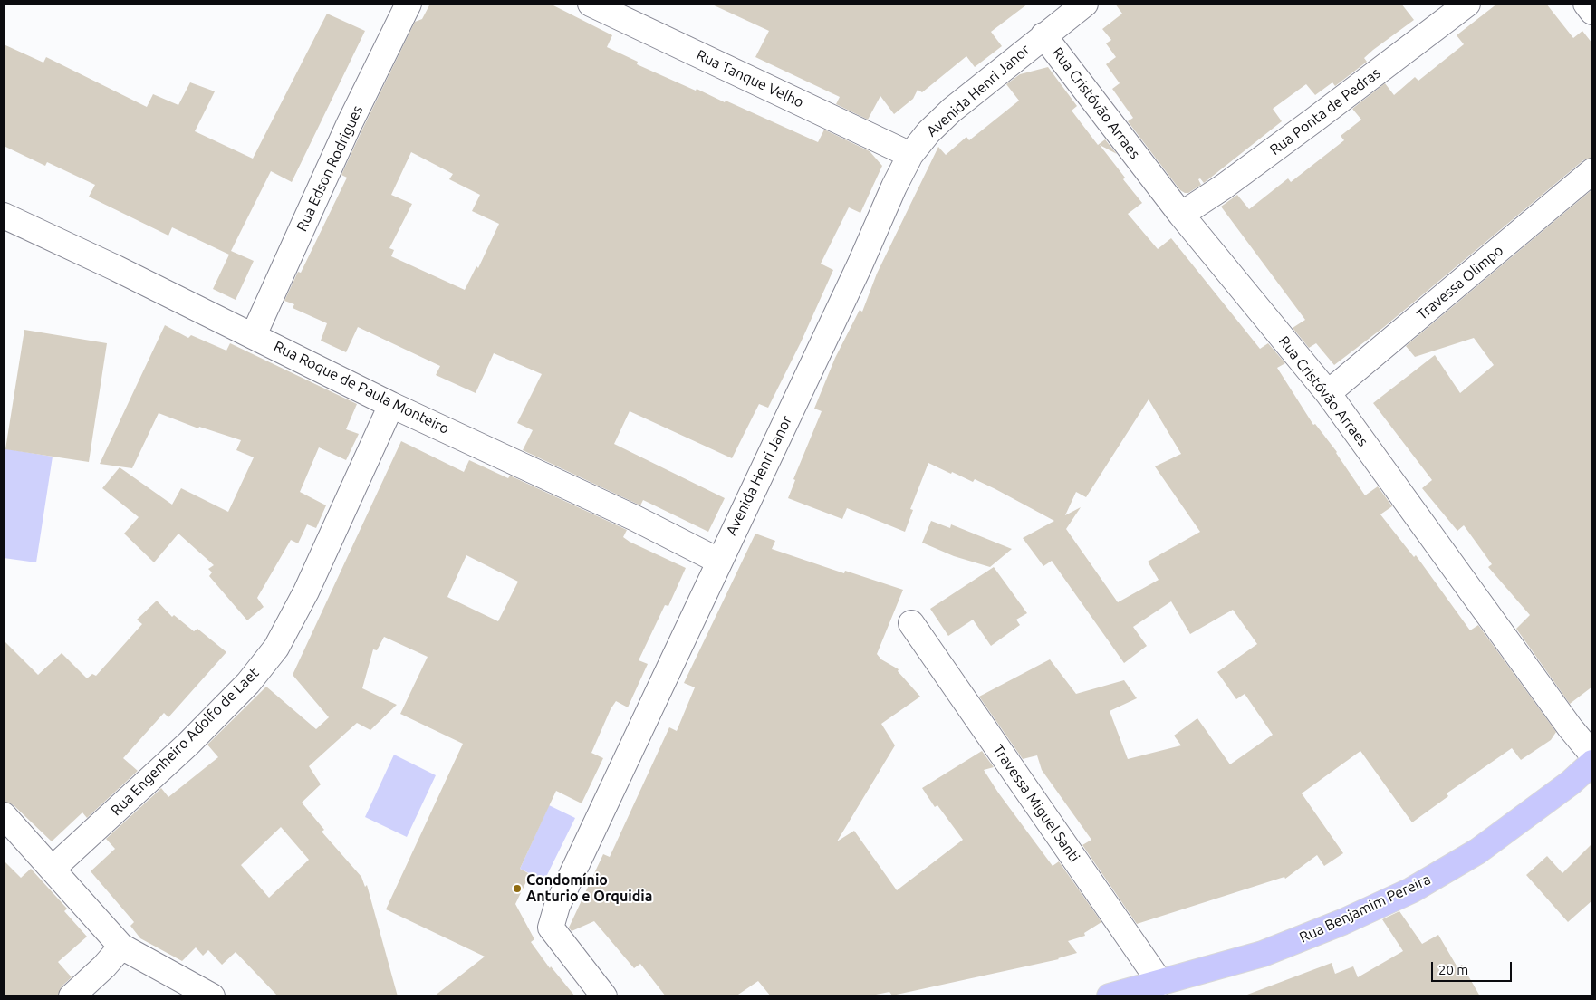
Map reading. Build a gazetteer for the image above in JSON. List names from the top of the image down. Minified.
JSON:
{"streets":{"main road":["Rua Benjamim Pereira"],"street":["Rua Tanque Velho","Avenida Henri Janor","Rua Cristóvão Arraes","Rua Ponta de Pedras","Rua Edson Rodrigues","Travessa Olimpo","Rua Roque de Paula Monteiro","Rua Engenheiro Adolfo de Laet","Travessa Miguel Santi"]},"crossings":[["Rua Tanque Velho","Avenida Henri Janor"],["Avenida Henri Janor","Rua Cristóvão Arraes"],["Avenida Henri Janor","Rua Roque de Paula Monteiro"],["Rua Cristóvão Arraes","Rua Ponta de Pedras"],["Rua Cristóvão Arraes","Travessa Olimpo"],["Rua Edson Rodrigues","Rua Roque de Paula Monteiro"],["Rua Roque de Paula Monteiro","Rua Engenheiro Adolfo de Laet"],["Travessa Miguel Santi","Rua Benjamim Pereira"]],"places":["Condomínio Anturio e Orquidia"],"scale_bar":"20 m"}
